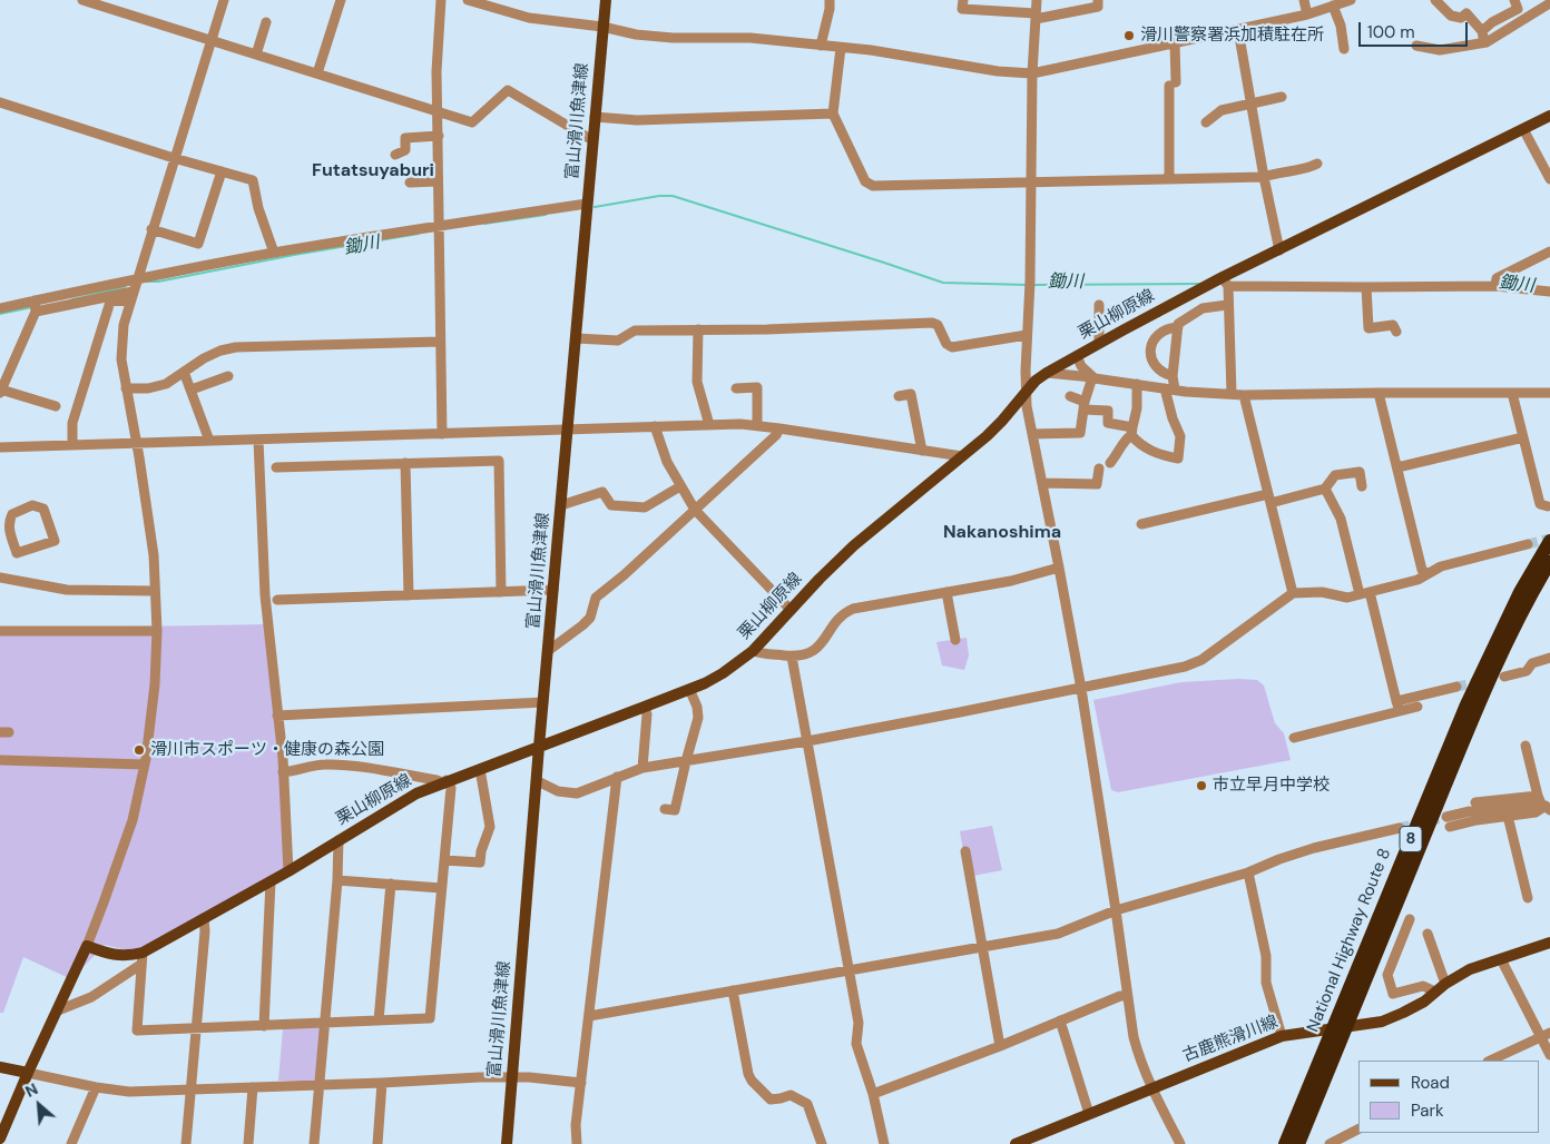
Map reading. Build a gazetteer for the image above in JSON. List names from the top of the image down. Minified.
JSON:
{"streets":{"highway":["8","National Highway Route 8"],"main road":["富山滑川魚津線","栗山柳原線","古鹿熊滑川線"]},"crossings":[["富山滑川魚津線","栗山柳原線"],["National Highway Route 8","古鹿熊滑川線"]],"districts":["Futatsuyaburi","Nakanoshima"],"water":["鋤川"],"places":["滑川警察署浜加積駐在所","滑川市スポーツ・健康の森公園","市立早月中学校"],"legend":["Road","Park"],"scale_bar":"100 m","north":"top left"}
